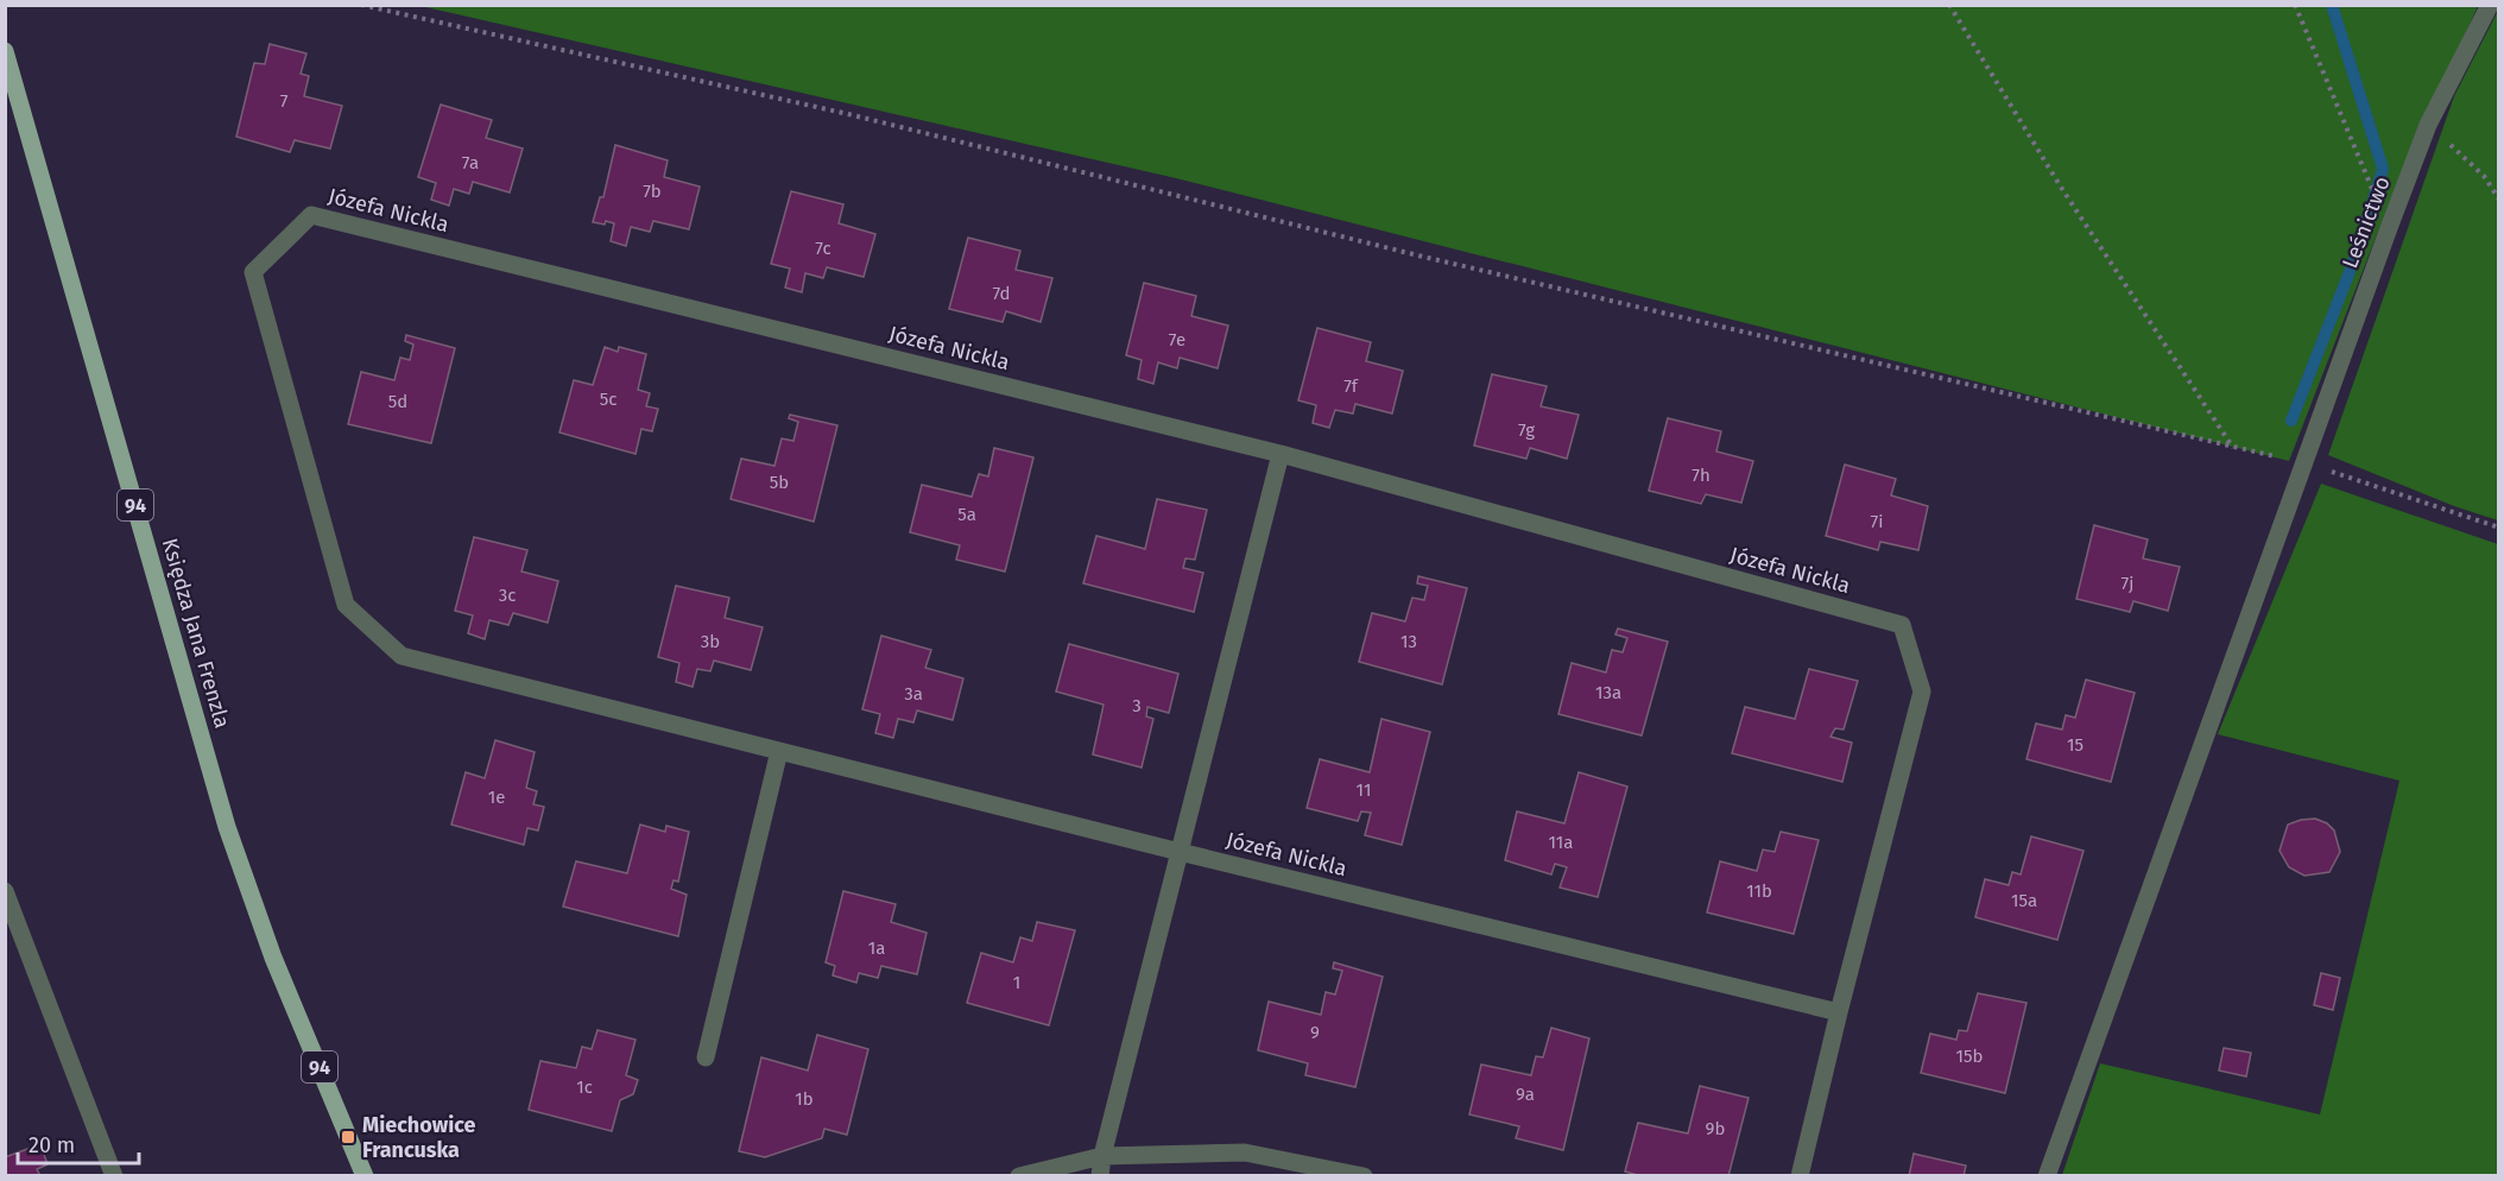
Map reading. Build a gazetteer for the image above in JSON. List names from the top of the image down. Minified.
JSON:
{"streets":{"main road":["94","Księdza Jana Frenzla"],"street":["Józefa Nickla","Leśnictwo"]},"places":{"transit":["Miechowice Francuska"]},"house_numbers":["7","7a","7b","7c","7d","7e","7f","5c","5d","7g","7h","5b","5a","7i","7j","3c","3b","13","13a","3a","3","15","11","1e","11a","11b","15a","1a","1","9","15b","1c","9a","1b","9b"],"scale_bar":"20 m"}
